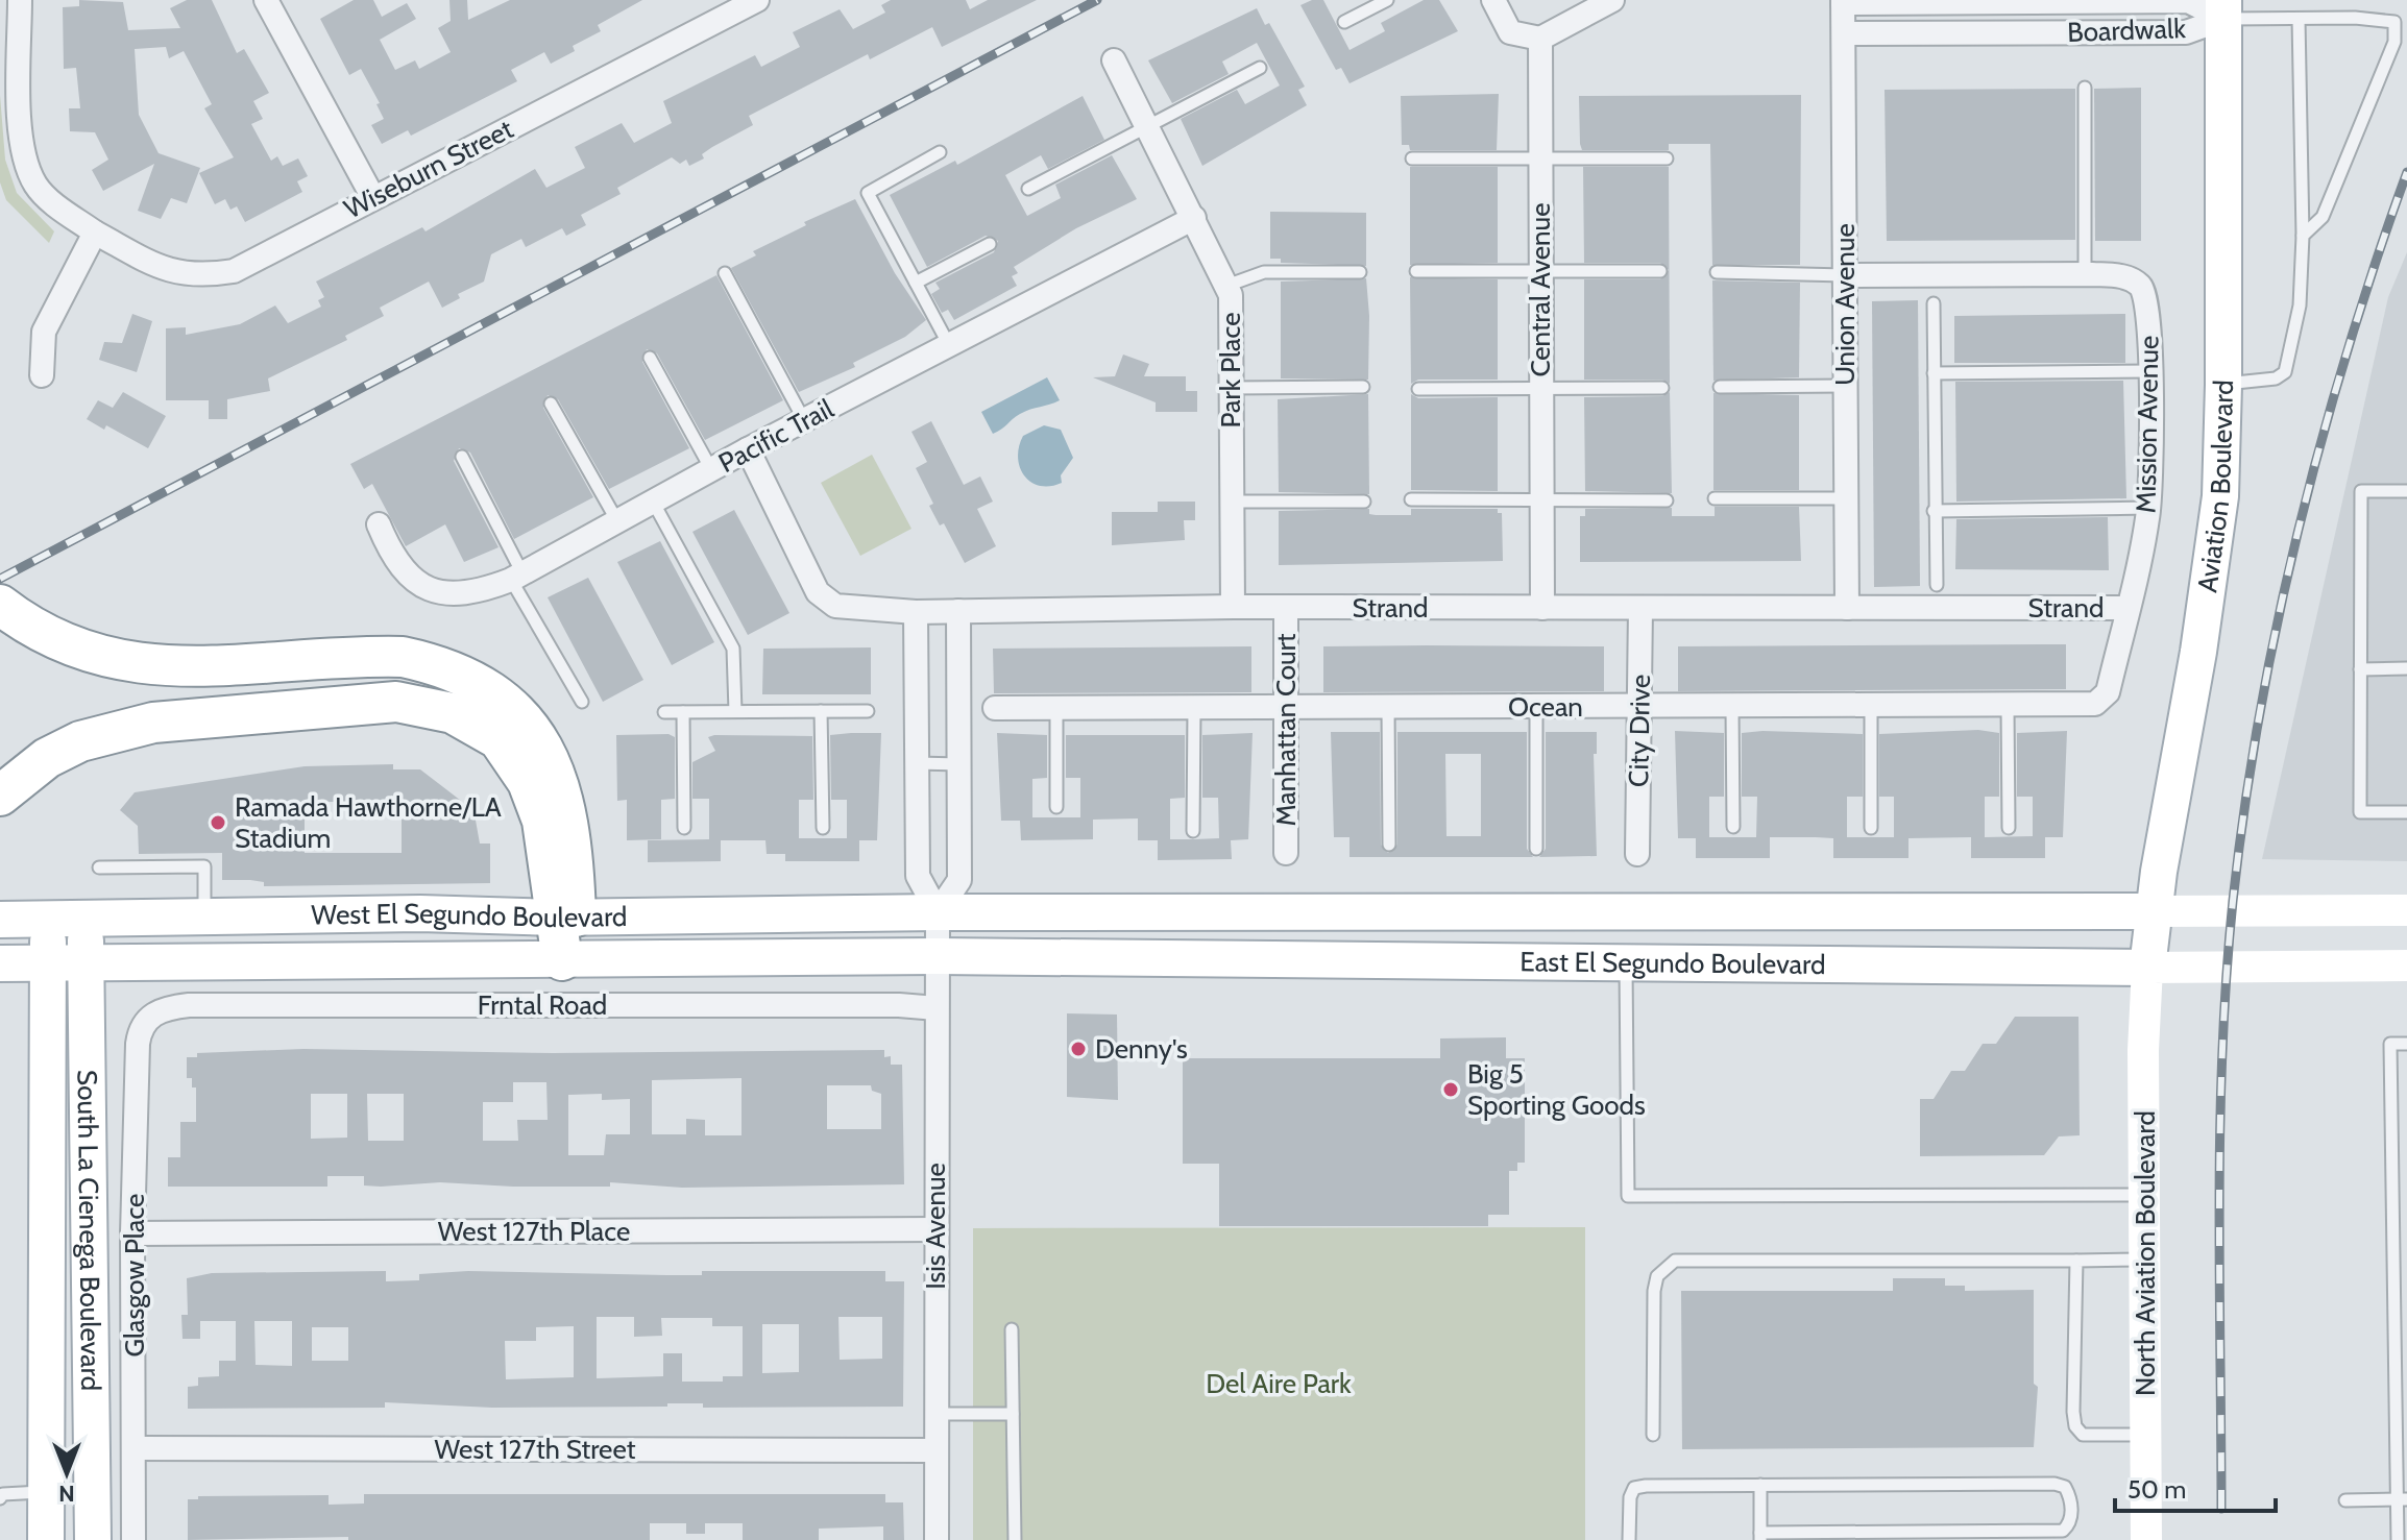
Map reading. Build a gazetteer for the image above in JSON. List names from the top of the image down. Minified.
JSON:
{"streets":{"main road":["Aviation Boulevard","West El Segundo Boulevard","East El Segundo Boulevard","South La Cienega Boulevard","North Aviation Boulevard"],"street":["Boardwalk","Wiseburn Street","Central Avenue","Union Avenue","Park Place","Mission Avenue","Pacific Trail","Strand","Ocean","Manhattan Court","City Drive","Frntal Road","Isis Avenue","West 127th Place","Glasgow Place","West 127th Street"]},"crossings":[["Boardwalk","Union Avenue"],["Boardwalk","Aviation Boulevard"],["Central Avenue","Strand"],["Union Avenue","Strand"],["Park Place","Pacific Trail"],["Park Place","Strand"],["Mission Avenue","Strand"],["Mission Avenue","Ocean"],["Pacific Trail","Strand"],["Aviation Boulevard","East El Segundo Boulevard"],["Aviation Boulevard","North Aviation Boulevard"],["Strand","Manhattan Court"],["Strand","City Drive"],["Strand","Isis Avenue"],["Ocean","Manhattan Court"],["Ocean","City Drive"],["West El Segundo Boulevard","East El Segundo Boulevard"],["West El Segundo Boulevard","Isis Avenue"],["West El Segundo Boulevard","South La Cienega Boulevard"],["East El Segundo Boulevard","Isis Avenue"],["East El Segundo Boulevard","North Aviation Boulevard"],["Frntal Road","Isis Avenue"],["Frntal Road","Glasgow Place"],["Isis Avenue","West 127th Place"],["Isis Avenue","West 127th Street"],["West 127th Place","Glasgow Place"],["Glasgow Place","West 127th Street"]],"parks":["Del Aire Park"],"places":["Ramada Hawthorne/LA Stadium","Denny's","Big 5 Sporting Goods"],"scale_bar":"50 m","north":"bottom"}
